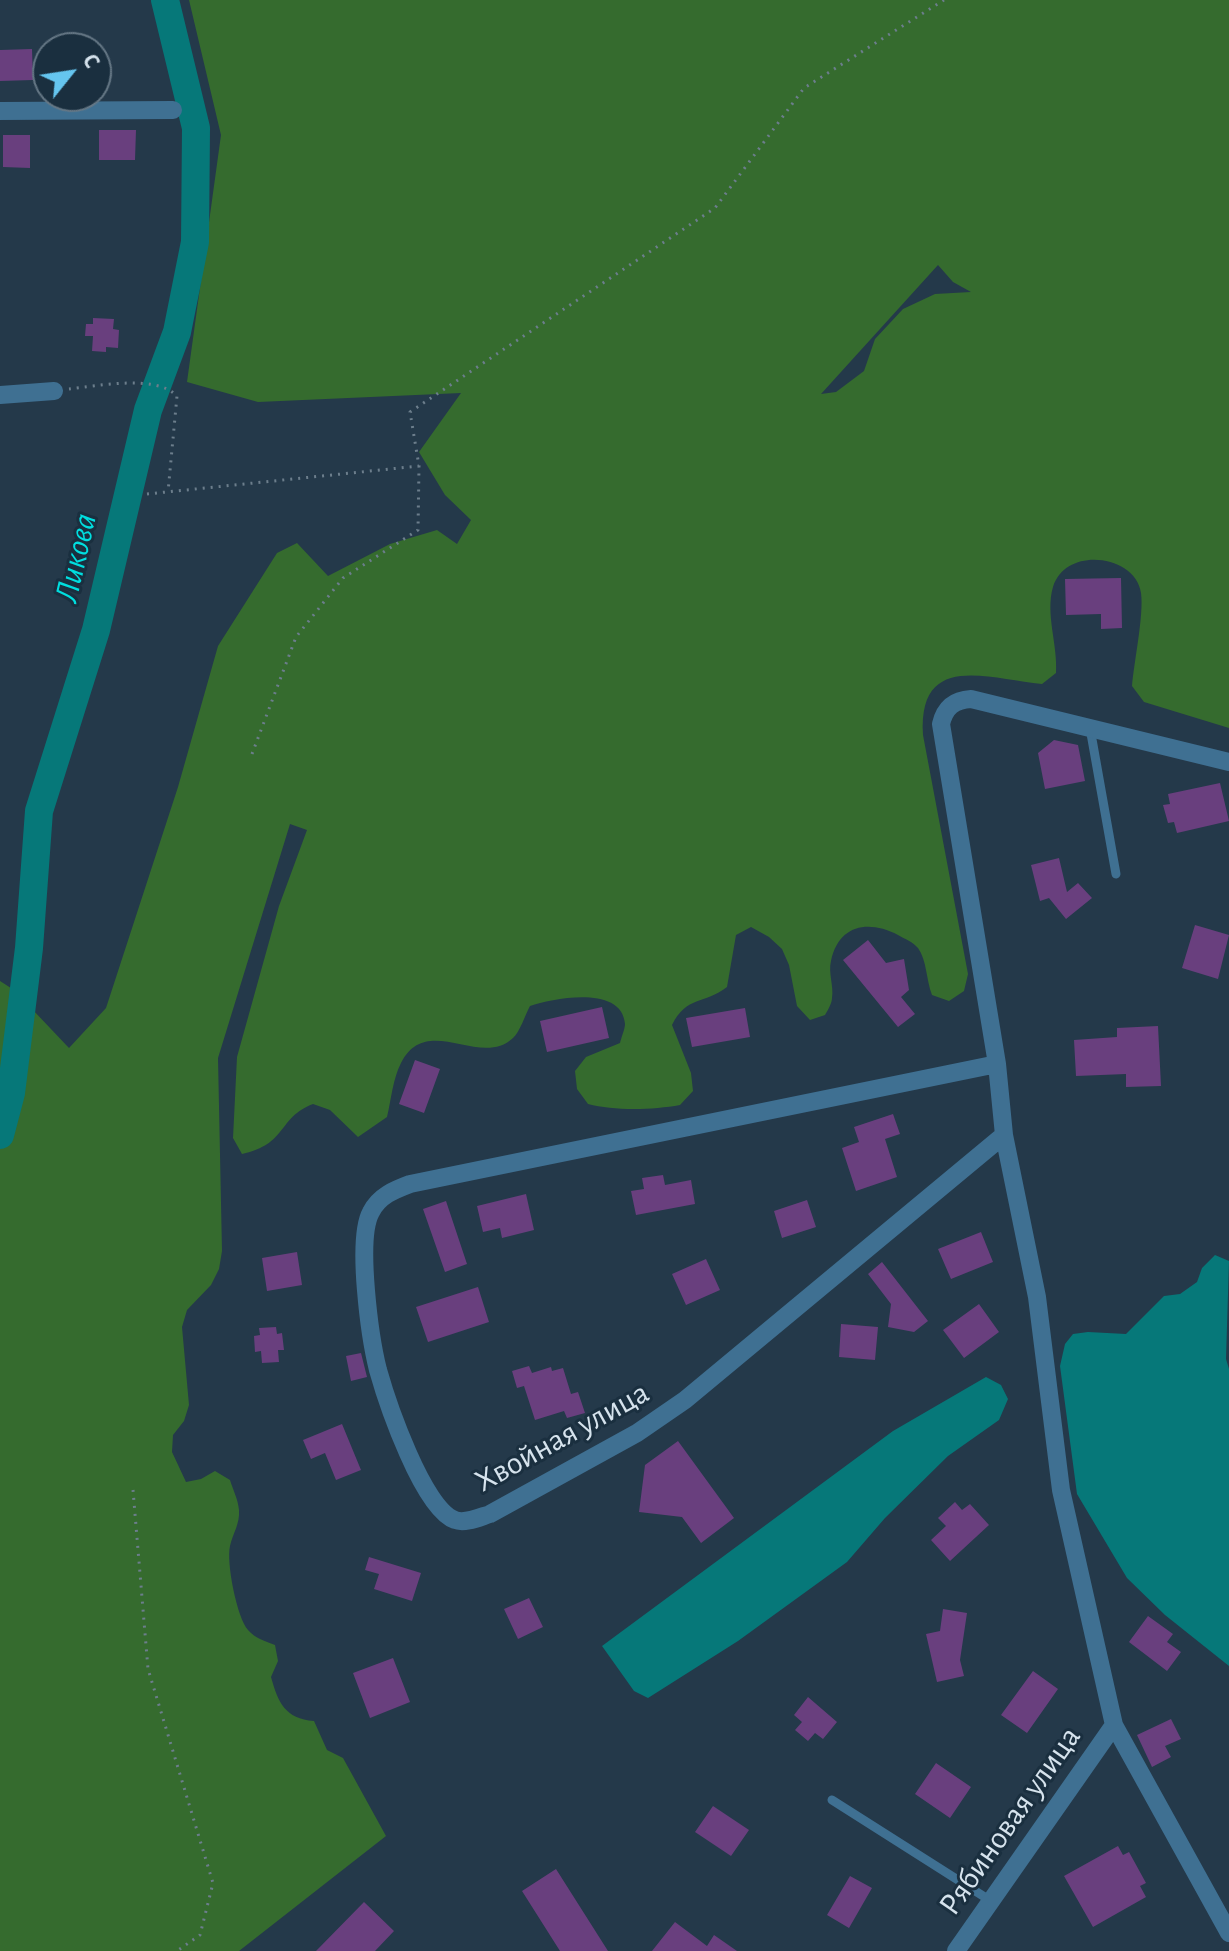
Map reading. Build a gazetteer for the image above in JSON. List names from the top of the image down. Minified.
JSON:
{"streets":{"street":["Хвойная улица","Рябиновая улица"]},"water":["Ликова"],"north":"top right"}
